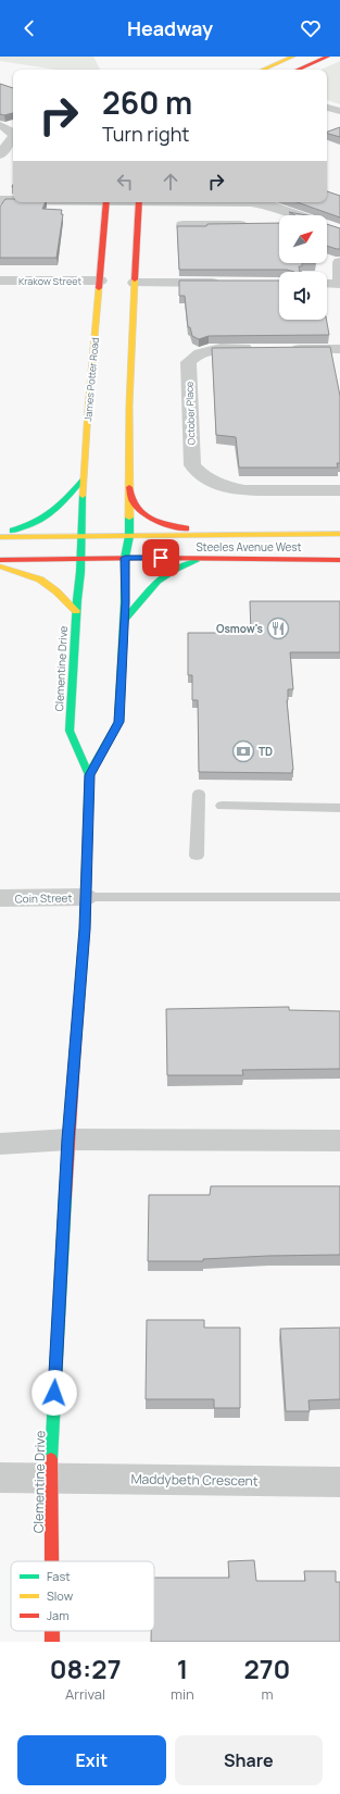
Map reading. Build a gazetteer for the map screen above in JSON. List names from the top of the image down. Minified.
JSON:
{"streets":{"main road":["James Potter Road","Steeles Avenue West","Clementine Drive"],"street":["Krakow Street","October Place","Coin Street","Maddybeth Crescent"]},"crossings":[["Krakow Street","James Potter Road"],["James Potter Road","Steeles Avenue West"],["James Potter Road","Clementine Drive"],["Steeles Avenue West","Clementine Drive"],["Clementine Drive","Coin Street"],["Clementine Drive","Maddybeth Crescent"]],"places":{"restaurant":["Osmow's"],"bank":["TD"]},"legend":["Fast","Slow","Jam"],"north":"top right","page":{"header":"Headway","turn":["260 m","Turn right"],"eta":["08:27","Arrival","1","min","270","m"],"buttons":["Exit","Share"]}}
